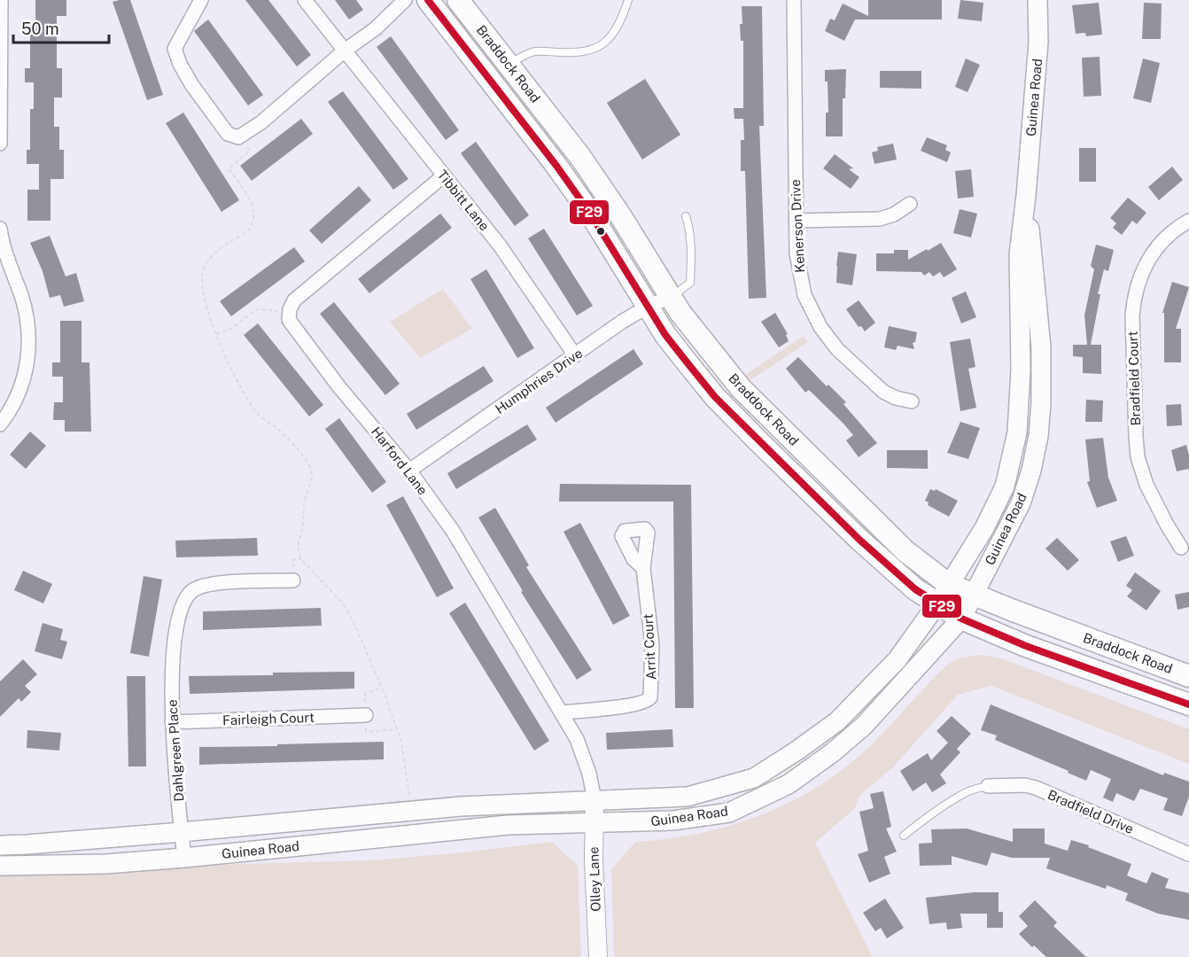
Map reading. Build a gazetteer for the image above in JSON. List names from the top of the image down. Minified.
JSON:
{"streets":{"main road":["Braddock Road","Guinea Road"],"street":["Tibbitt Lane","Kenerson Drive","Bradfield Court","Humphries Drive","Harford Lane","Arrit Court","Fairleigh Court","Dahlgreen Place","Bradfield Drive","Olley Lane"]},"crossings":[["Braddock Road","Guinea Road"],["Braddock Road","Humphries Drive"],["Guinea Road","Harford Lane"],["Guinea Road","Dahlgreen Place"],["Guinea Road","Olley Lane"],["Tibbitt Lane","Humphries Drive"],["Humphries Drive","Harford Lane"],["Harford Lane","Arrit Court"],["Harford Lane","Olley Lane"],["Fairleigh Court","Dahlgreen Place"]],"lines":["transit line F29"],"scale_bar":"50 m"}
